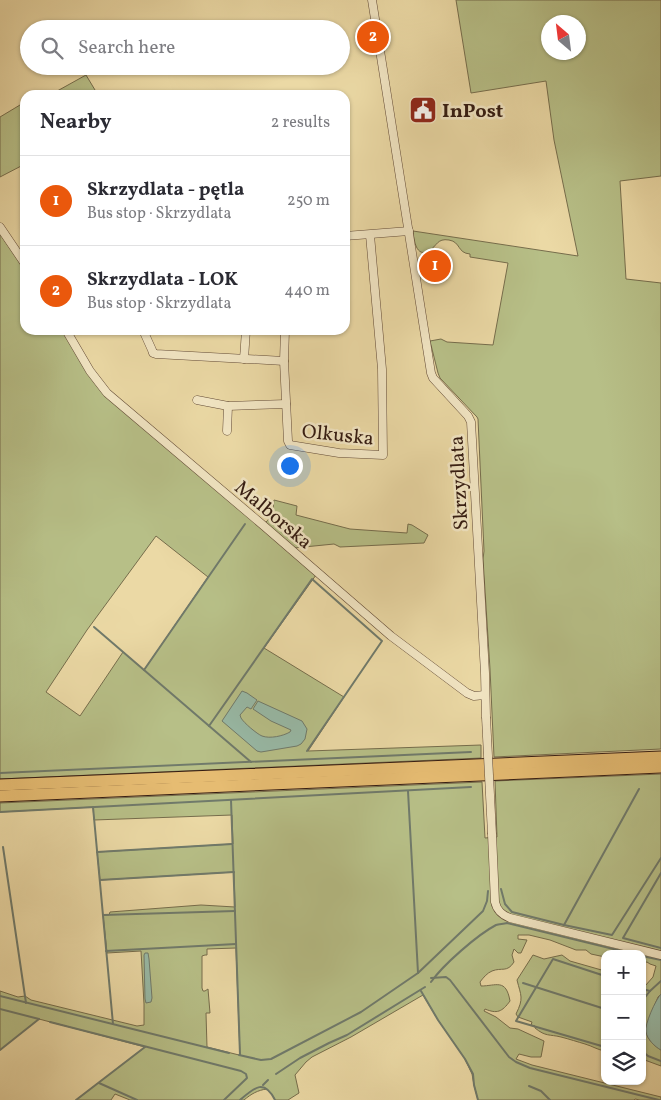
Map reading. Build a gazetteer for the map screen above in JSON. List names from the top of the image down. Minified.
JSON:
{"streets":{"street":["Olkuska","Skrzydlata","Malborska"]},"crossings":[["Skrzydlata","Malborska"]],"places":{"public building":["InPost"]},"north":"top left","page":{"pins":["2","1"],"search":"Search here","heading":["Nearby","2 results"],"list":[{"mark":"1","name":"Skrzydlata - pętla","note":"Bus stop · Skrzydlata","value":"250 m"},{"mark":"2","name":"Skrzydlata - LOK","note":"Bus stop · Skrzydlata","value":"440 m"}],"map_buttons":["+","−"]}}
